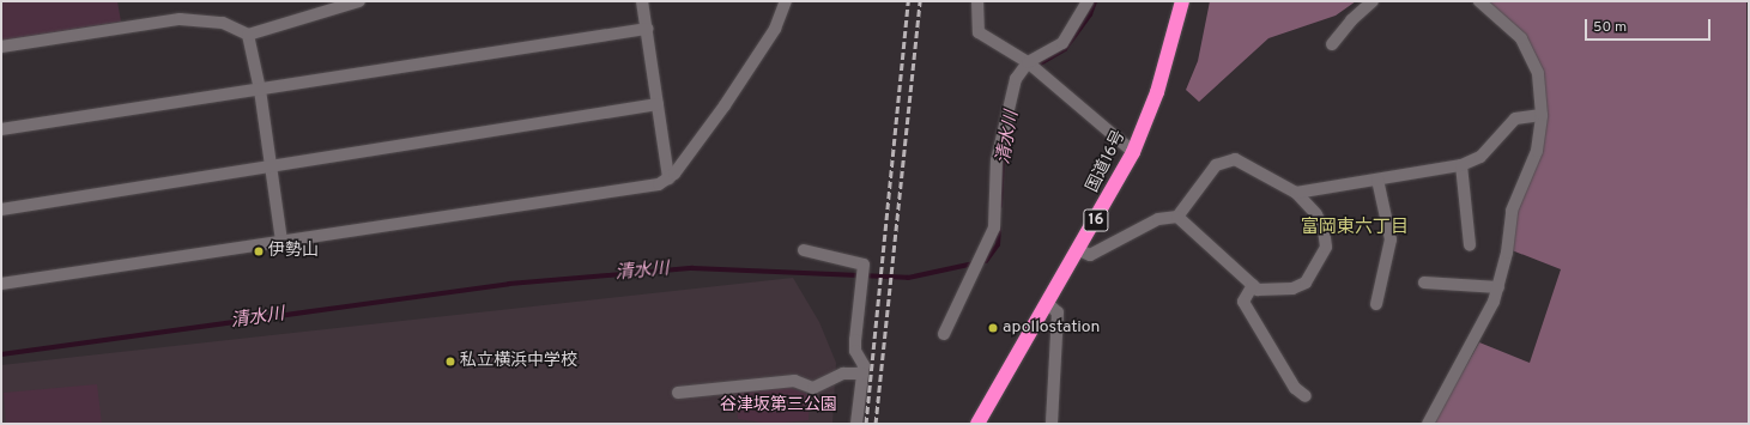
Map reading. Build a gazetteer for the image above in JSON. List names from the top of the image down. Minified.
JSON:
{"streets":{"highway":["国道16号","16"]},"districts":["富岡東六丁目"],"water":["清水川"],"parks":["谷津坂第三公園"],"places":["伊勢山","apollostation","私立横浜中学校"],"scale_bar":"50 m"}
